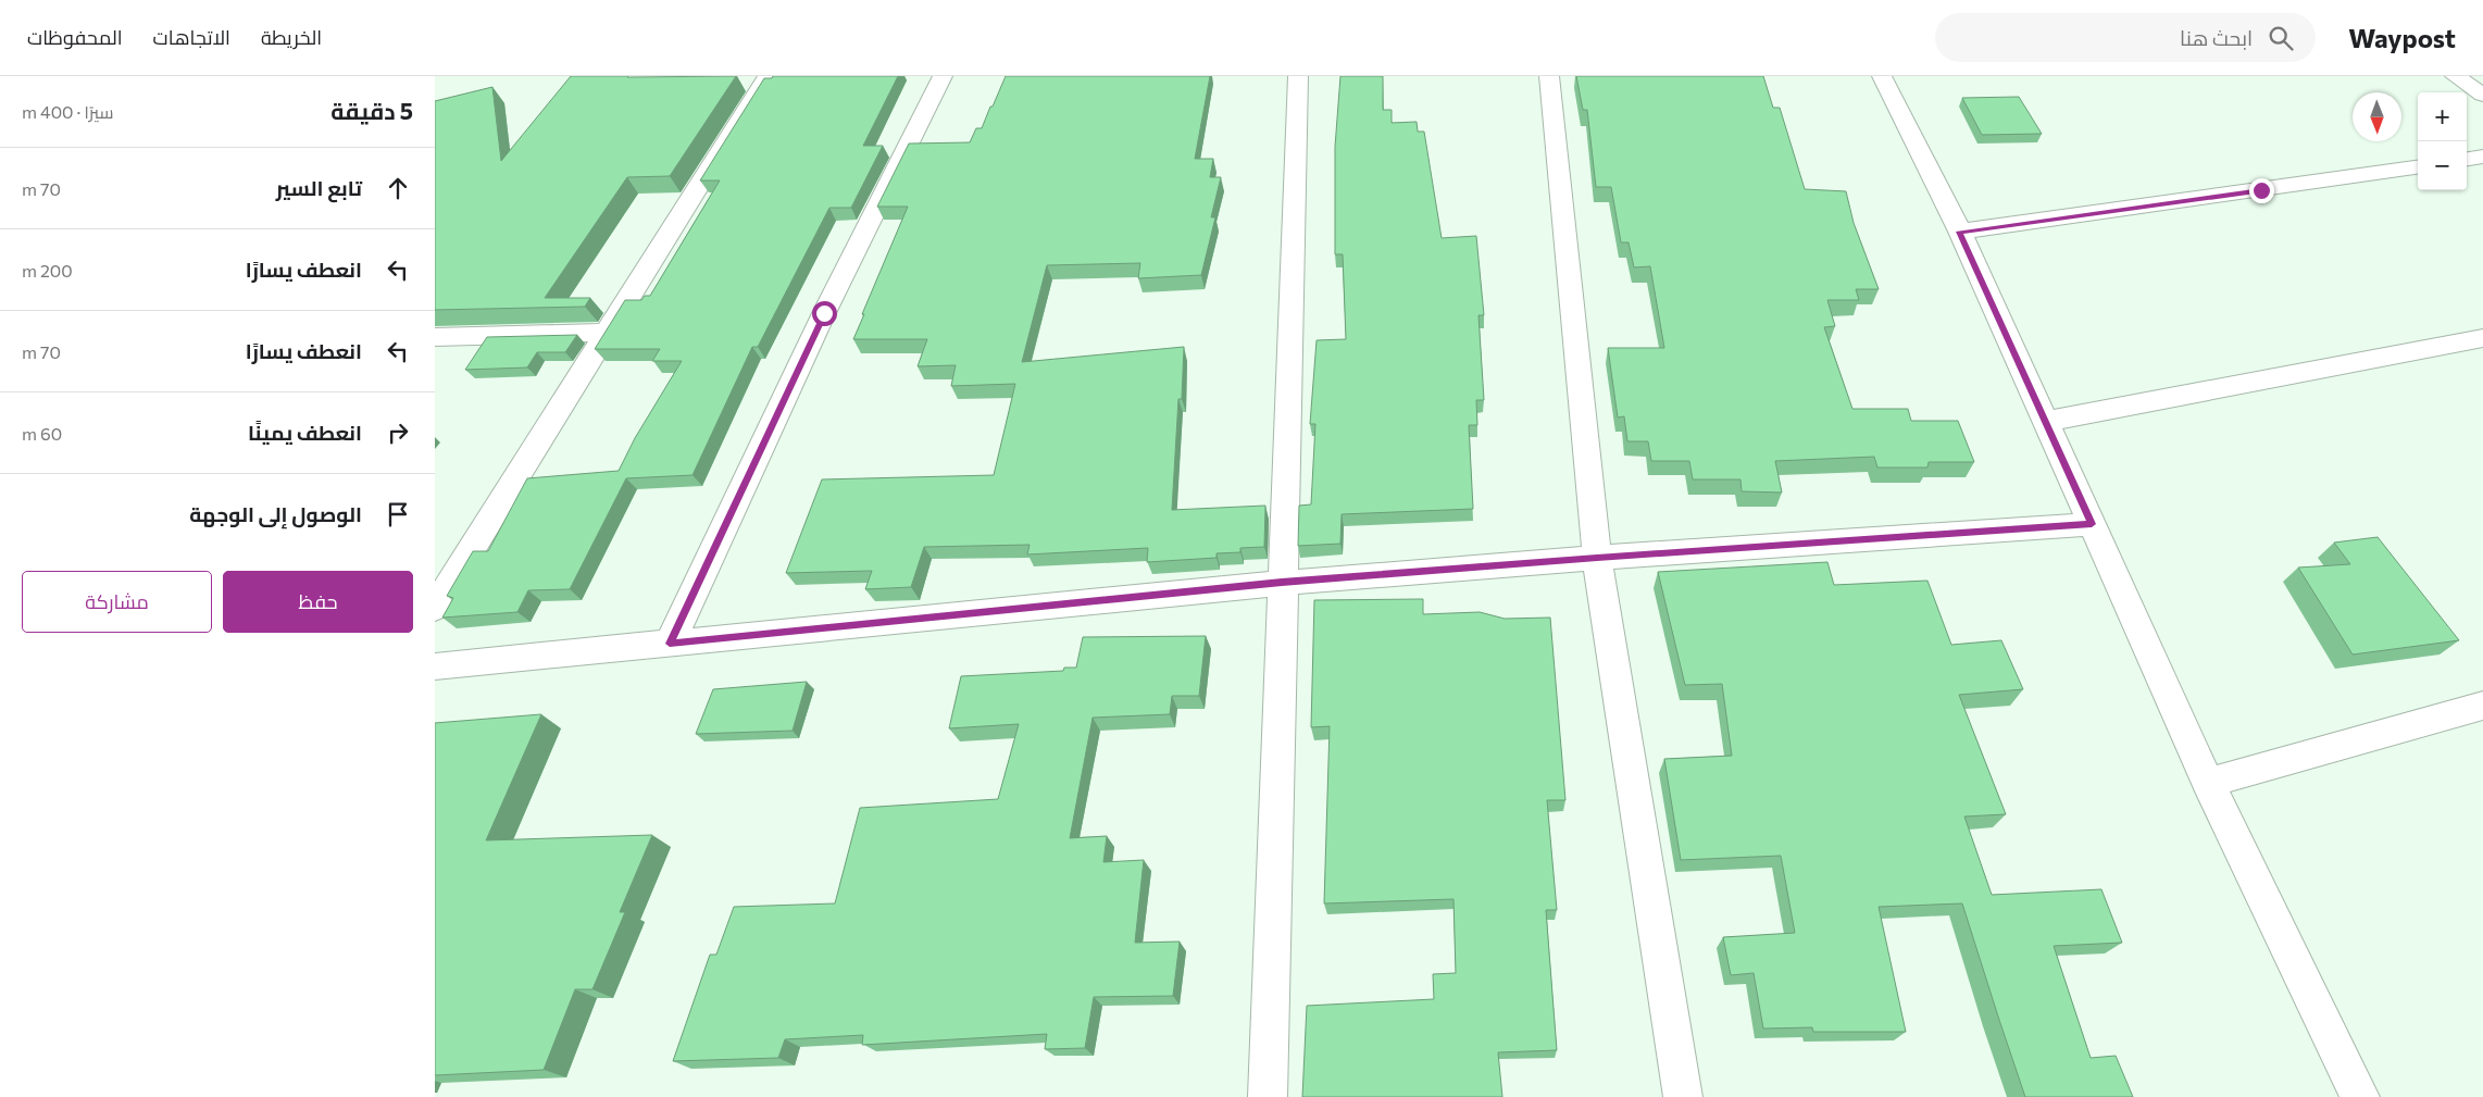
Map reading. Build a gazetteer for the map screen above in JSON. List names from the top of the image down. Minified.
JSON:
{"north":"bottom","page":{"header":"Waypost","search":"ابحث هنا","nav":["الخريطة","الاتجاهات","المحفوظات"],"heading":["5 دقيقة","سيرًا · 400 m"],"map_buttons":["+","−"],"list":[["تابع السير","70 m"],["انعطف يسارًا","200 m"],["انعطف يسارًا","70 m"],["انعطف يمينًا","60 m"],"الوصول إلى الوجهة"],"buttons":["حفظ","مشاركة"]}}
